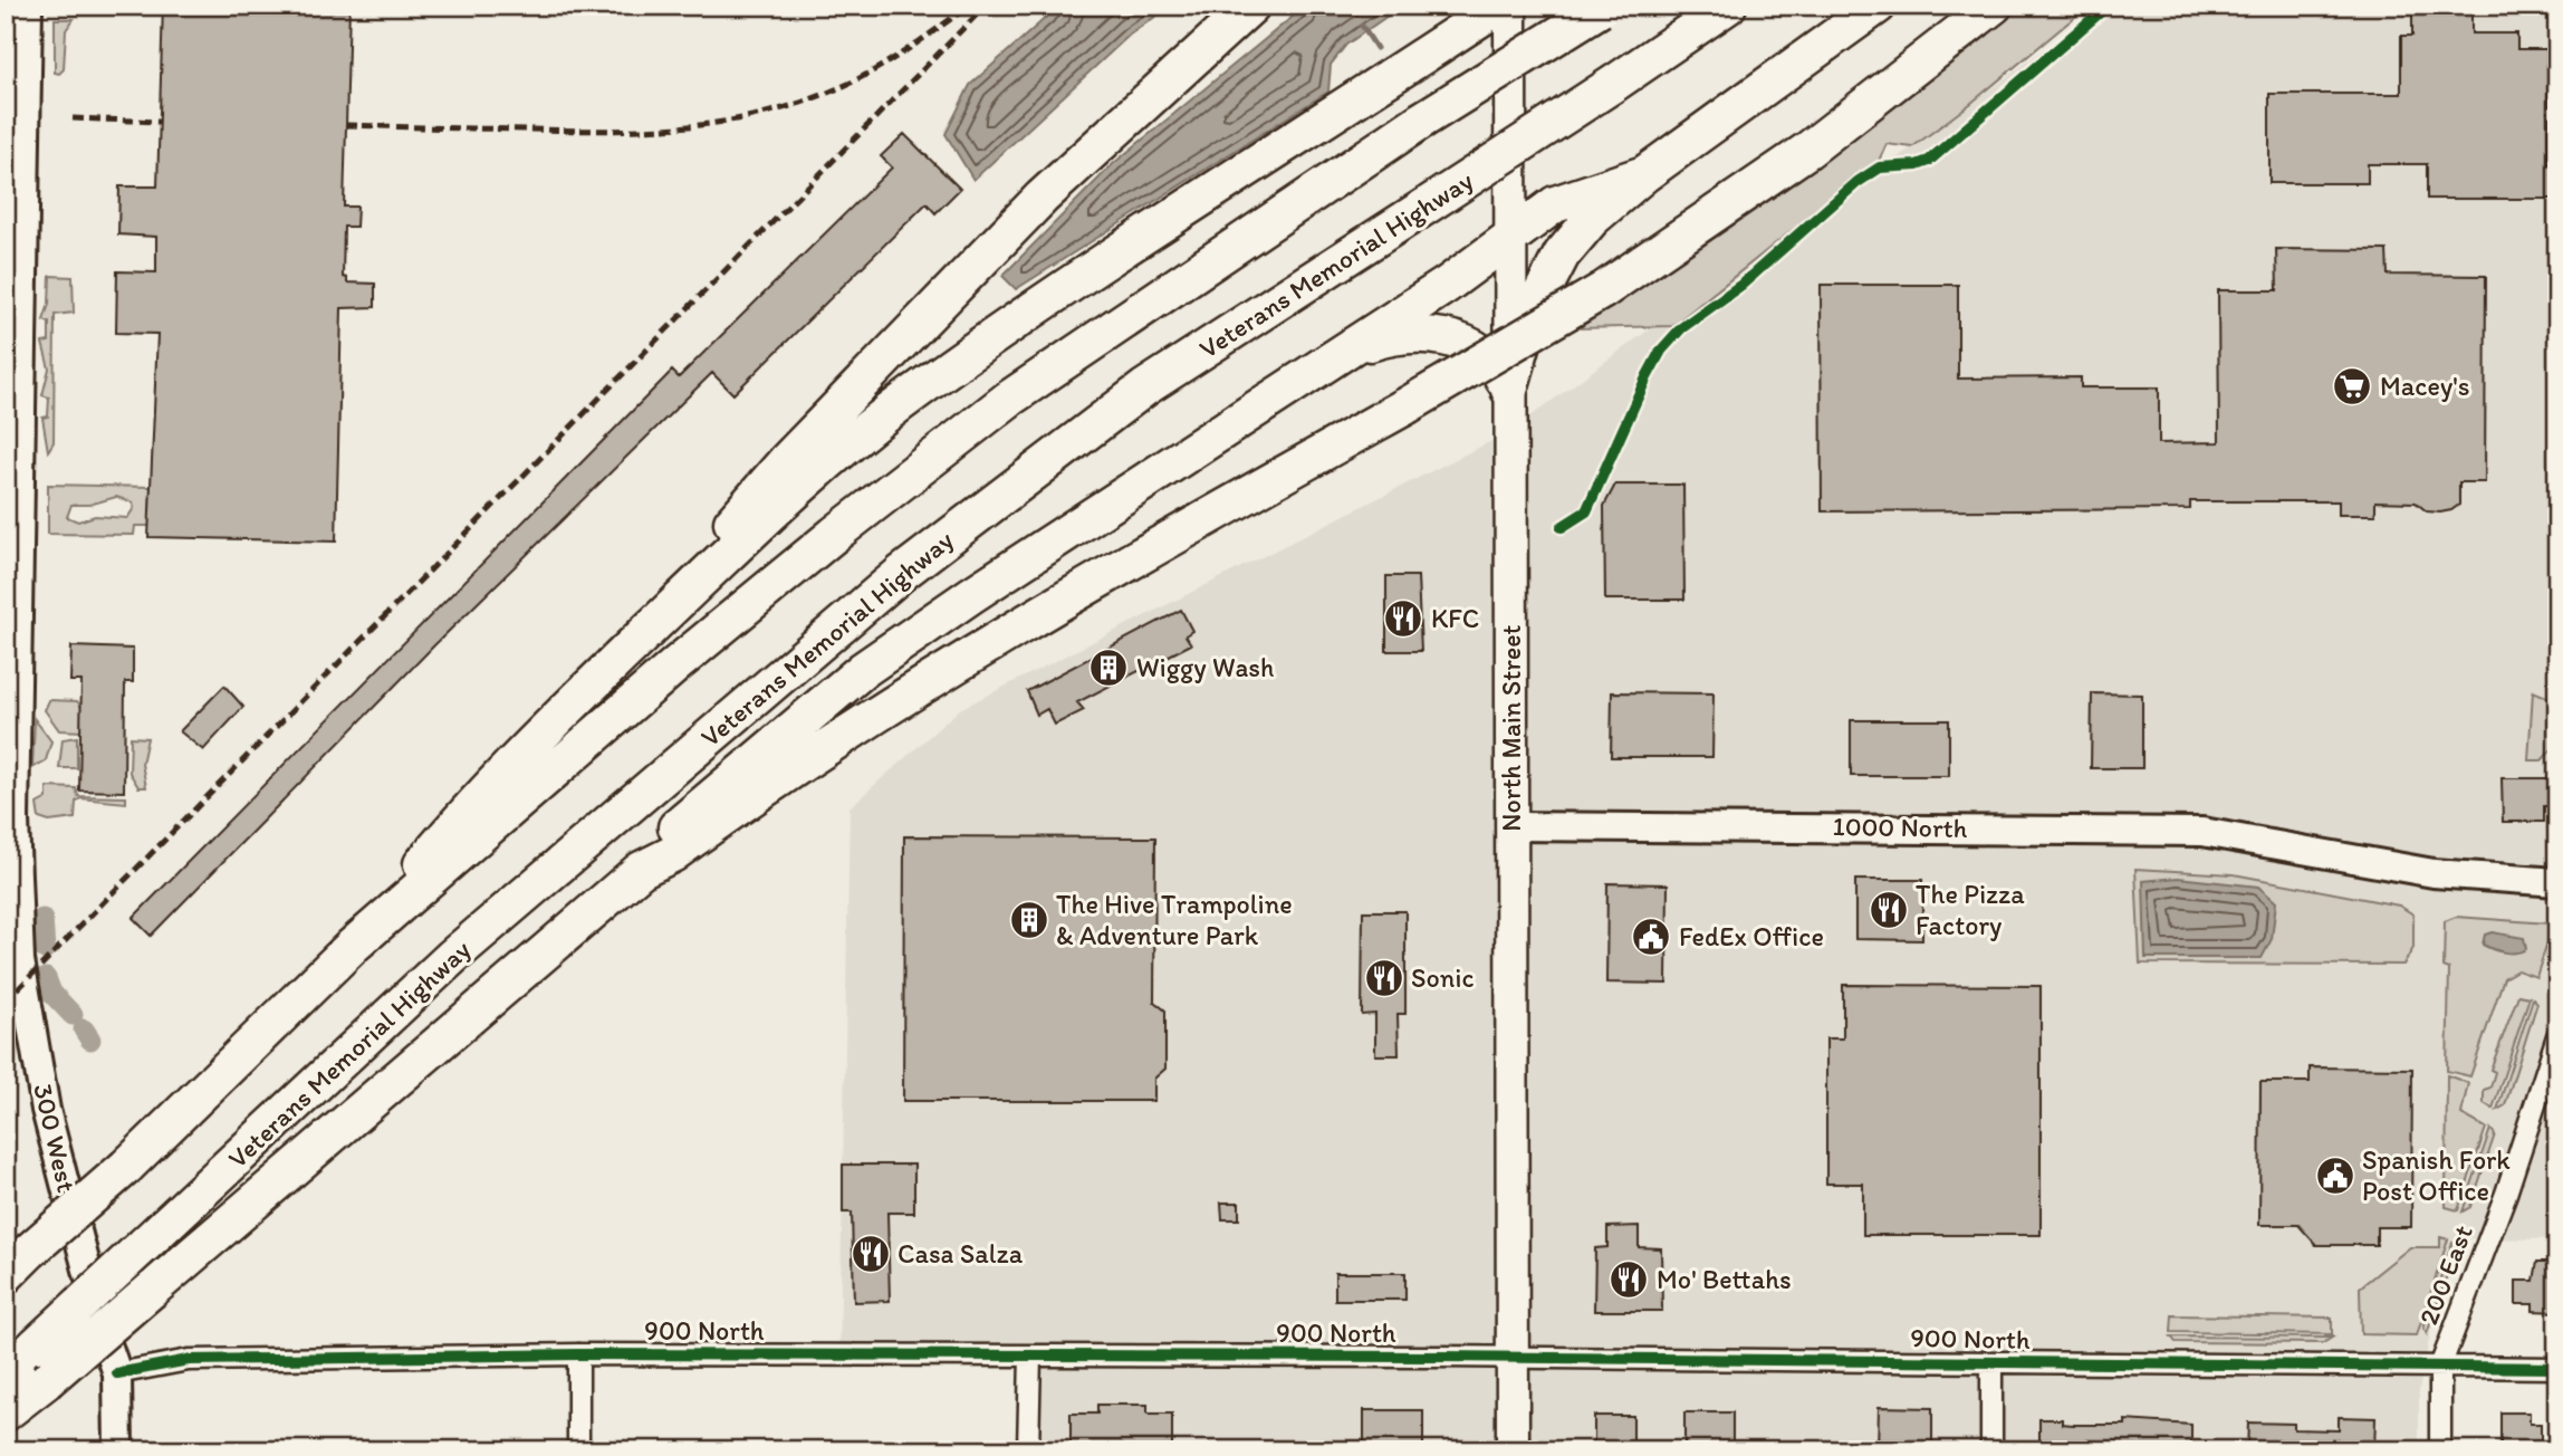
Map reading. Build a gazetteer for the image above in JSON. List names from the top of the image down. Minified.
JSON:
{"streets":{"highway":["Veterans Memorial Highway"],"main road":["North Main Street"],"street":["1000 North","300 West","200 East","900 North"]},"crossings":[["North Main Street","1000 North"],["North Main Street","900 North"],["300 West","900 North"],["200 East","900 North"]],"places":{"supermarket":["Macey's"],"restaurant":["KFC","The Pizza Factory","Sonic","Casa Salza","Mo' Bettahs"],"building":["Wiggy Wash","The Hive Trampoline & Adventure Park"],"public building":["FedEx Office","Spanish Fork Post Office"]}}
